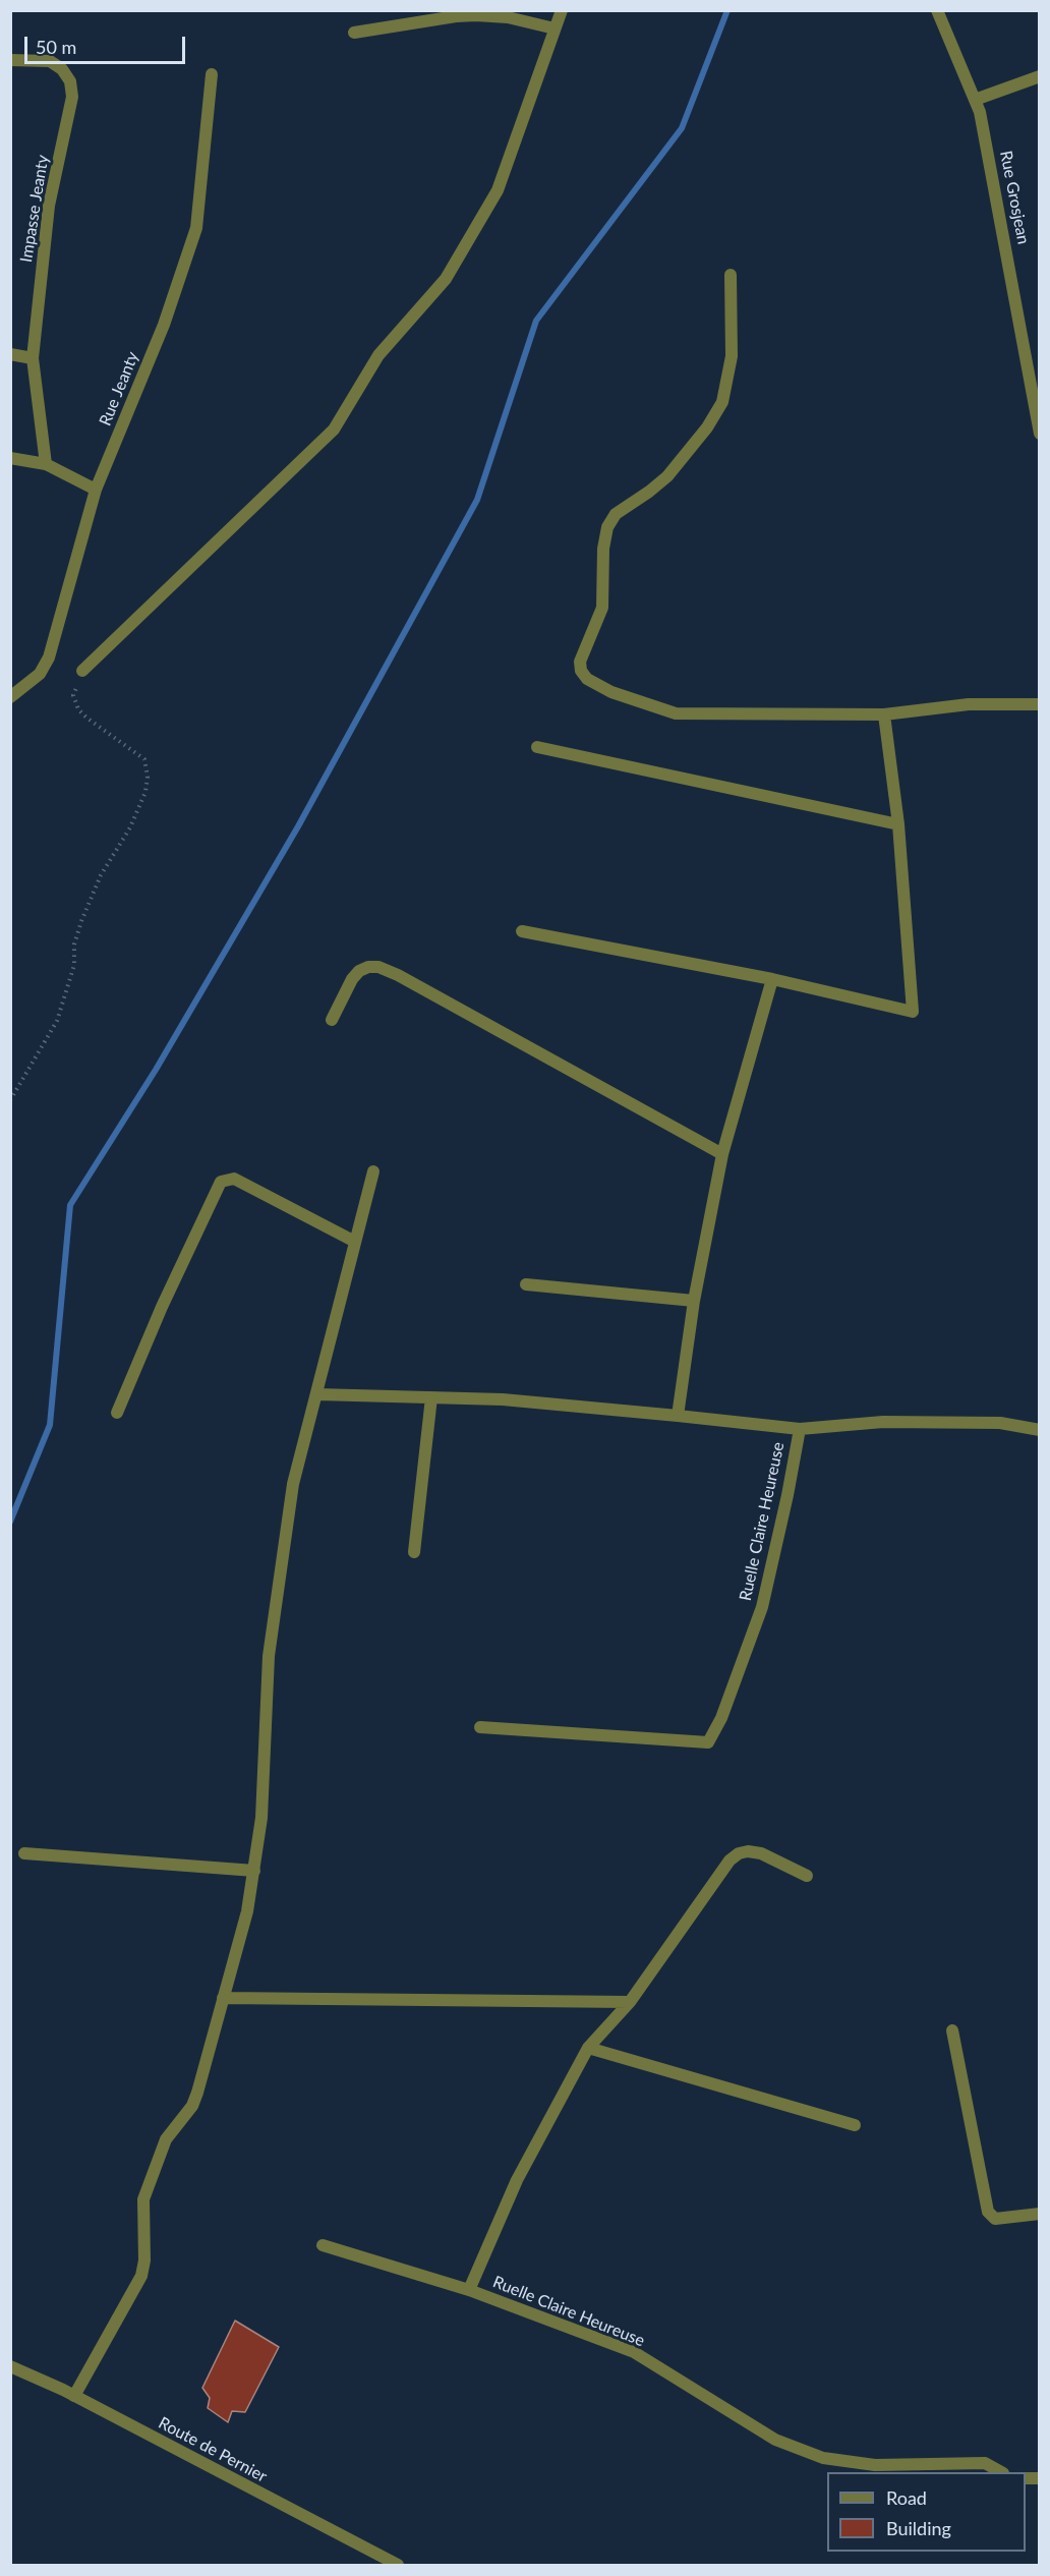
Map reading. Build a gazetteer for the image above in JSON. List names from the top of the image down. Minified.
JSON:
{"streets":{"street":["Rue Grosjean","Impasse Jeanty","Rue Jeanty","Ruelle Claire Heureuse","Route de Pernier"]},"legend":["Road","Building"],"scale_bar":"50 m"}
